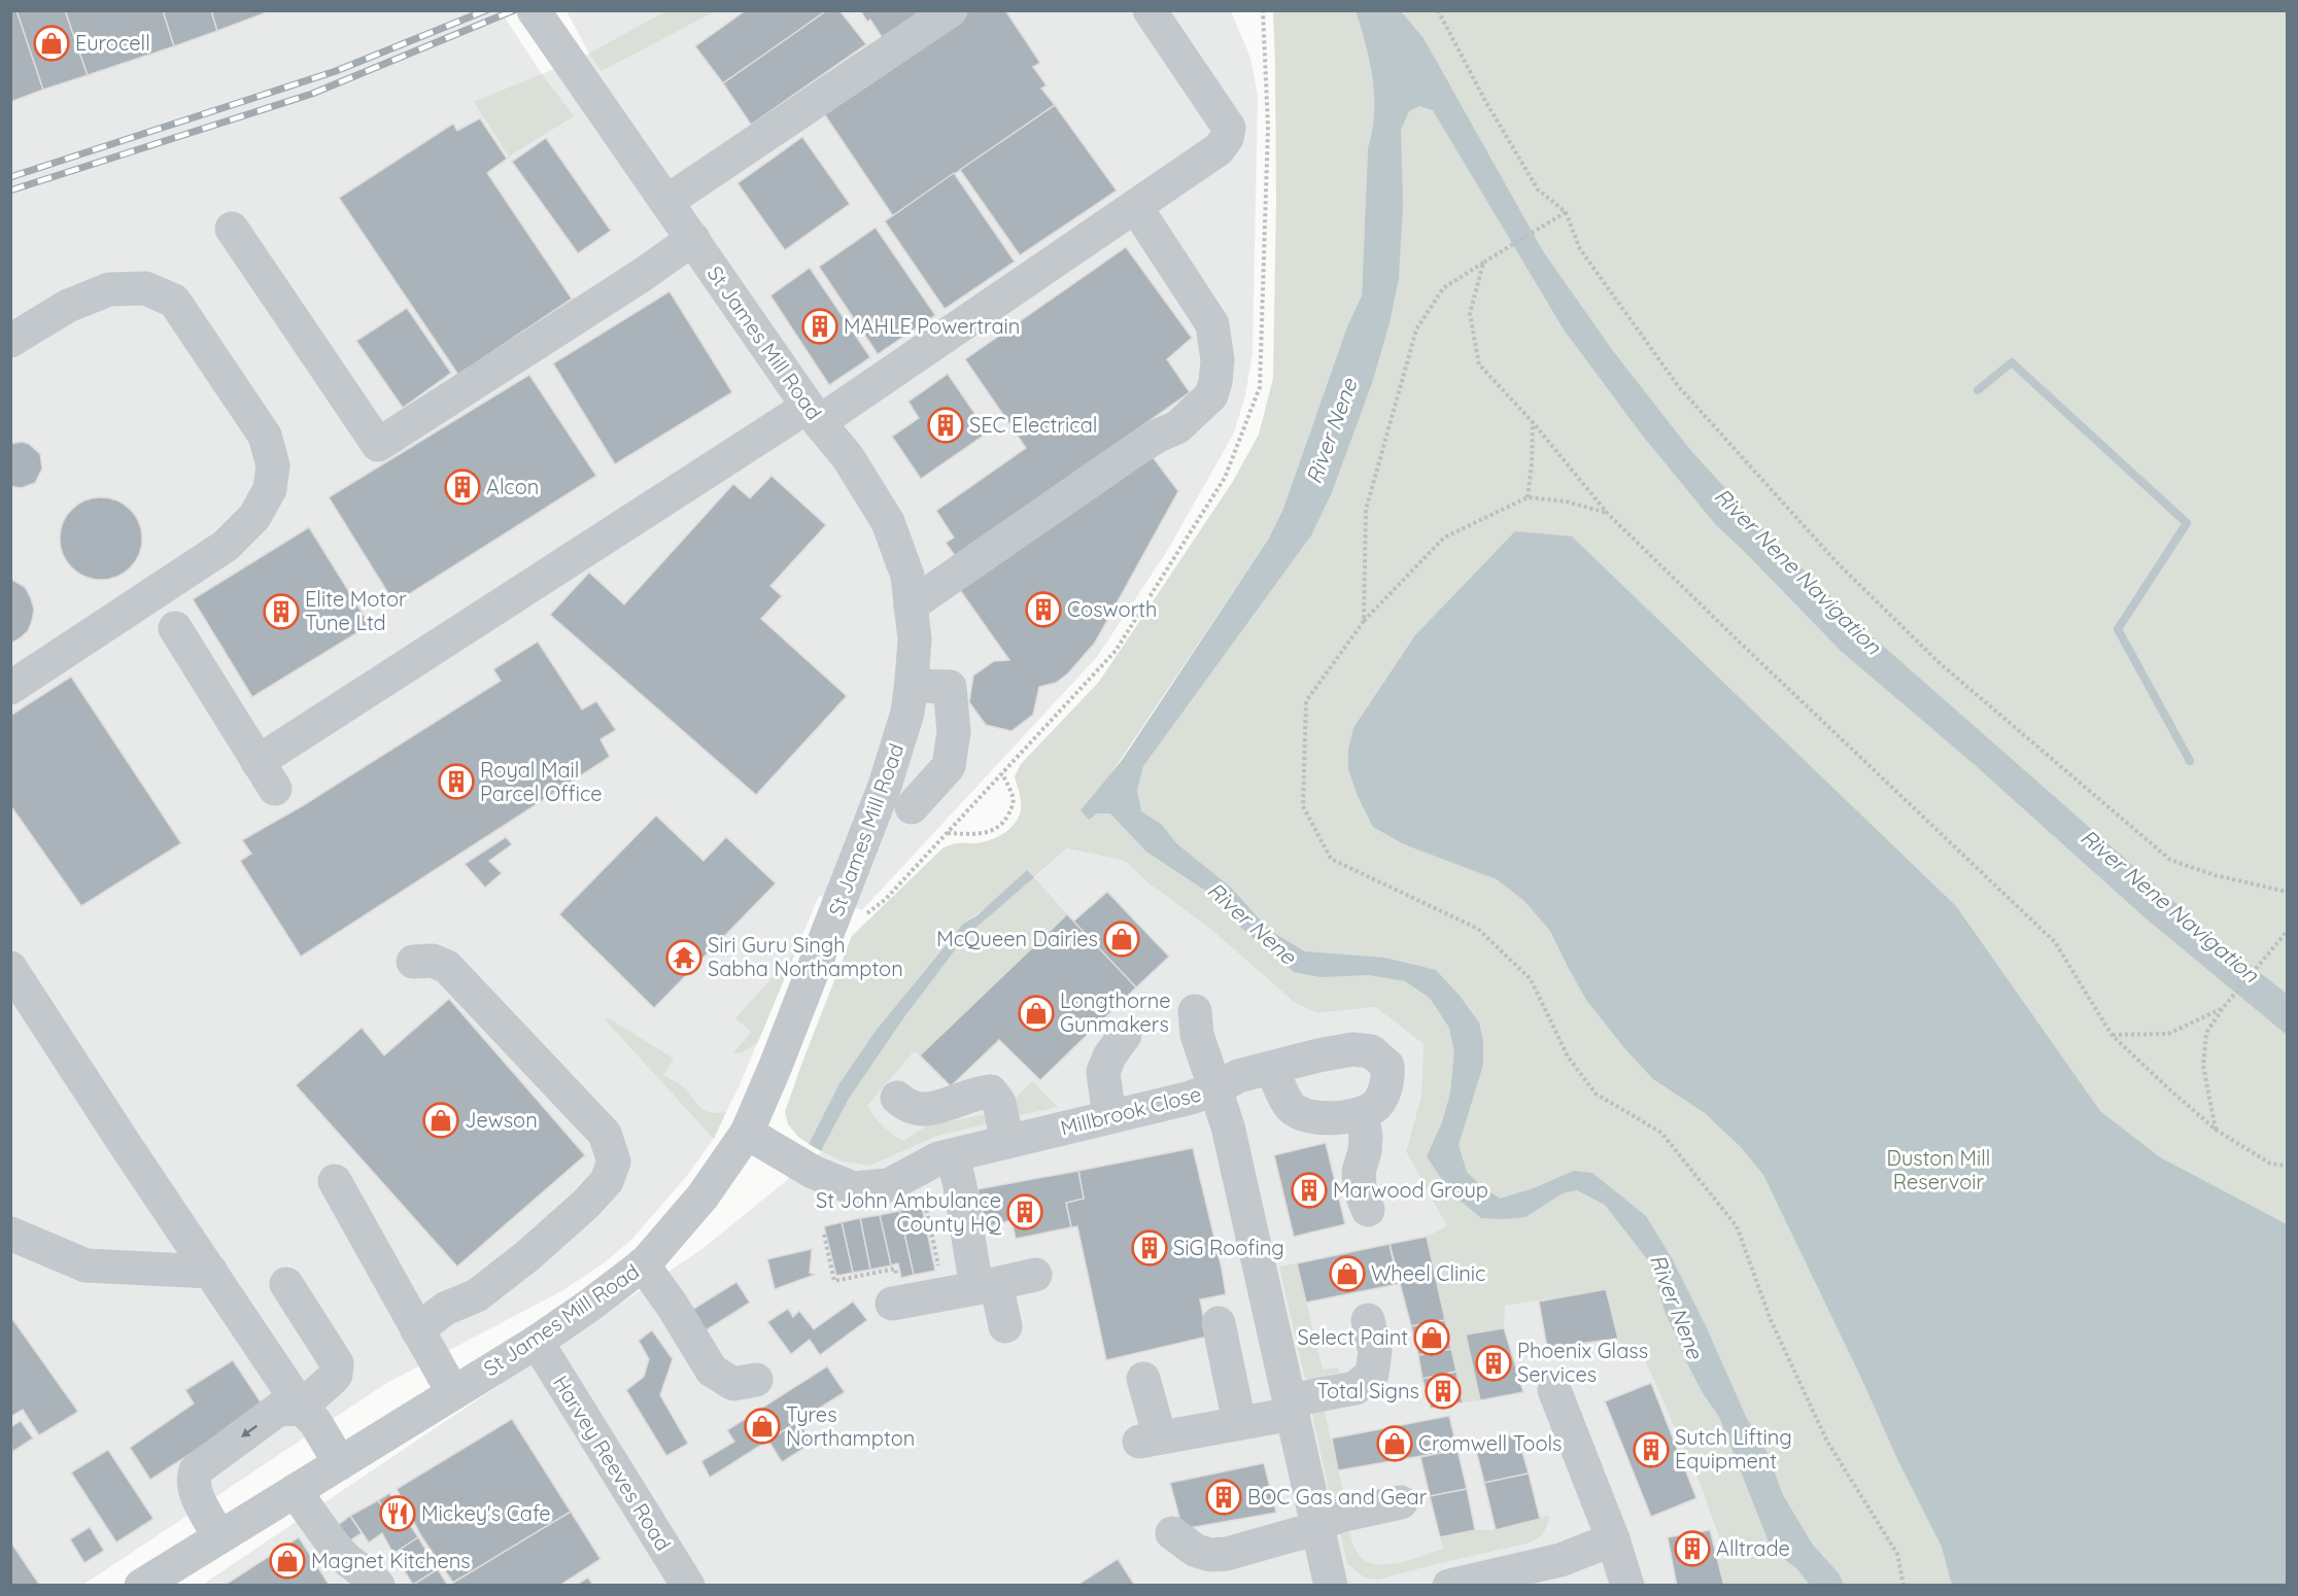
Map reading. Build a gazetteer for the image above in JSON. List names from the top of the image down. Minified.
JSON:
{"streets":{"street":["St James Mill Road","Millbrook Close","Harvey Reeves Road"]},"crossings":[["St James Mill Road","Millbrook Close"],["St James Mill Road","Harvey Reeves Road"]],"water":["River Nene","River Nene Navigation"],"parks":["Duston Mill Reservoir"],"places":{"shop":["Eurocell","McQueen Dairies","Longthorne Gunmakers","Jewson","Wheel Clinic","Select Paint","Tyres Northampton","Cromwell Tools","Magnet Kitchens"],"building":["MAHLE Powertrain","SEC Electrical","Alcon","Cosworth","Elite Motor Tune Ltd","Royal Mail Parcel Office","Marwood Group","St John Ambulance County HQ","SiG Roofing","Phoenix Glass Services","Total Signs","Sutch Lifting Equipment","BOC Gas and Gear","Alltrade"],"temple":["Siri Guru Singh Sabha Northampton"],"restaurant":["Mickey's Cafe"]}}
